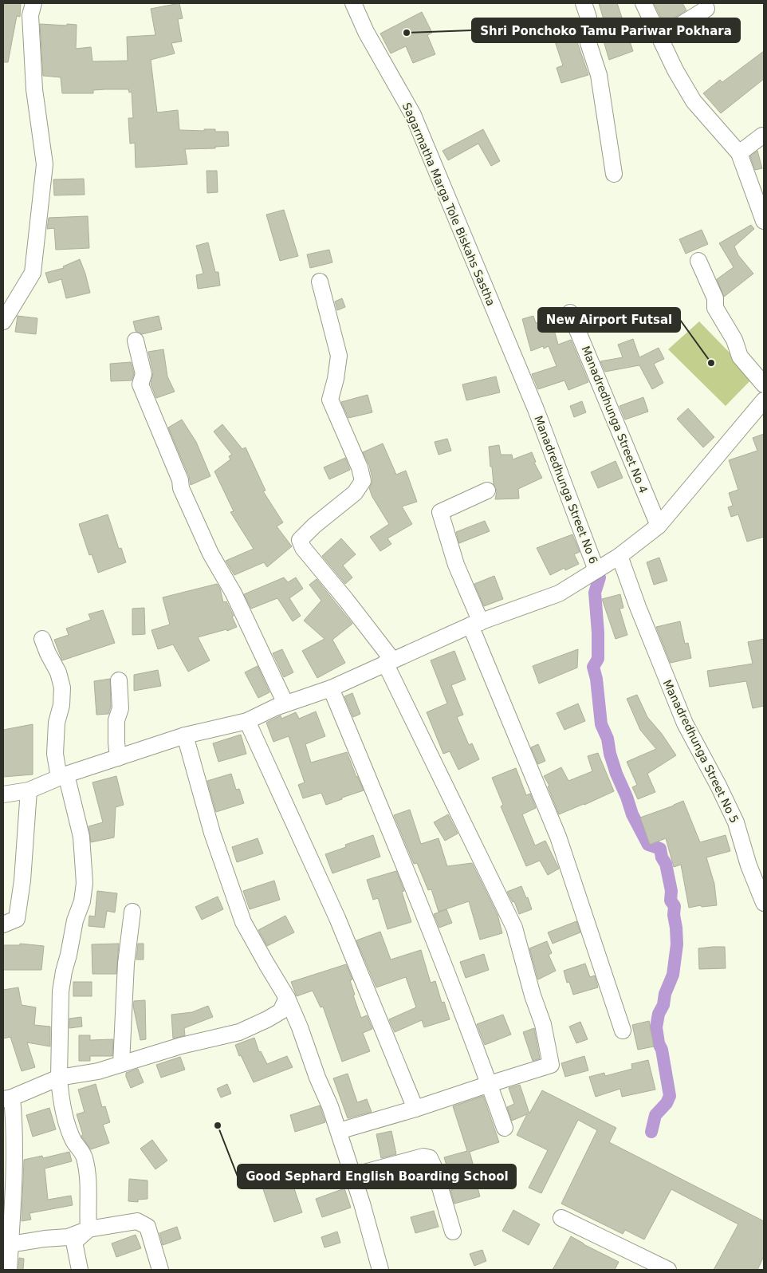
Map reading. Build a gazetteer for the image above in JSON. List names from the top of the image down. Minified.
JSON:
{"streets":{"street":["Sagarmatha Marga Tole Biskahs Sastha","Manadredhunga Street No 4","Manadredhunga Street No 6","Manadredhunga Street No 5"]},"crossings":[["Sagarmatha Marga Tole Biskahs Sastha","Manadredhunga Street No 6"]],"places":["Shri Ponchoko Tamu Pariwar Pokhara","New Airport Futsal","Good Sephard English Boarding School"]}
